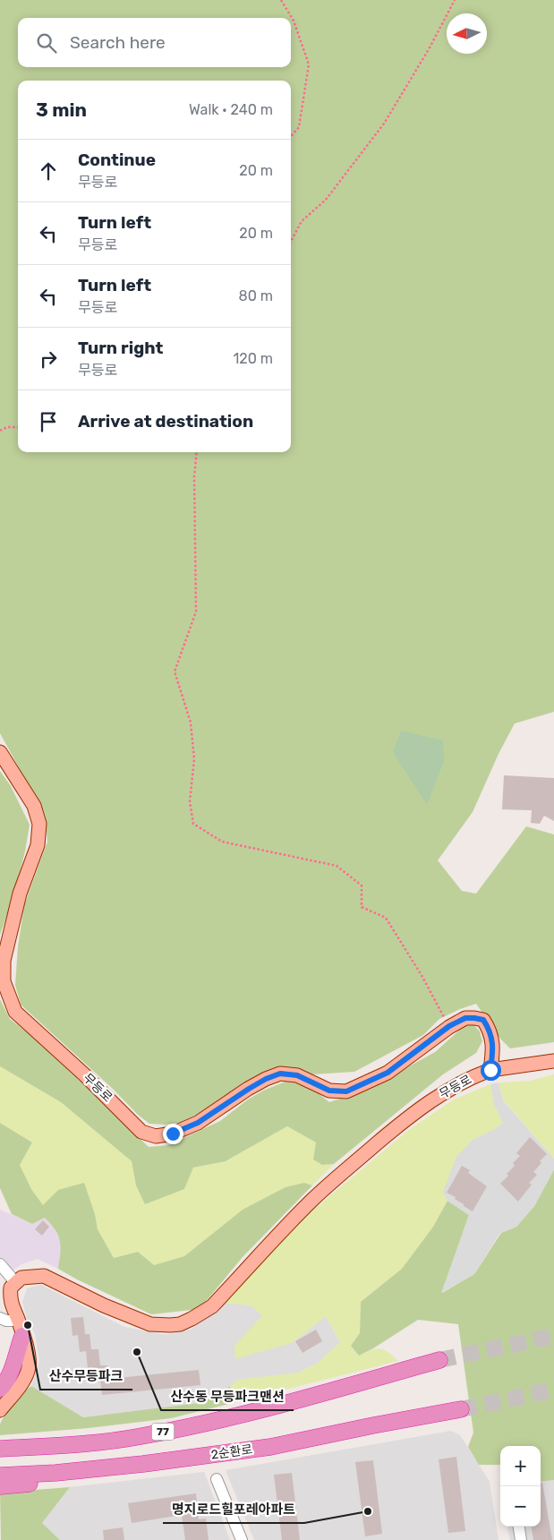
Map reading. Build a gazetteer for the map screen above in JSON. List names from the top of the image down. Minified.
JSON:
{"streets":{"highway":["77","2순환로"],"main road":["무등로"]},"places":["산수무등파크","산수동 무등파크맨션","명지로드힐포레아파트"],"north":"left","page":{"search":"Search here","heading":["3 min","Walk · 240 m"],"list":[["Continue","무등로","20 m"],["Turn left","무등로","20 m"],["Turn left","무등로","80 m"],["Turn right","무등로","120 m"],"Arrive at destination"],"map_buttons":["+","−"]}}
